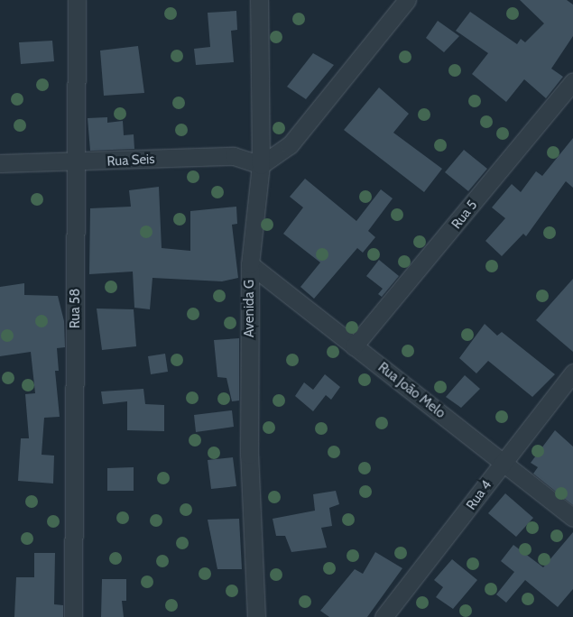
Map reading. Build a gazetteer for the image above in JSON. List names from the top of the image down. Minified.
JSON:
{"streets":{"street":["Rua Seis","Rua 5","Rua 58","Avenida G","Rua João Melo","Rua 4"]},"crossings":[["Rua Seis","Rua 58"],["Rua Seis","Avenida G"],["Rua 5","Rua João Melo"],["Avenida G","Rua João Melo"],["Rua João Melo","Rua 4"]]}
